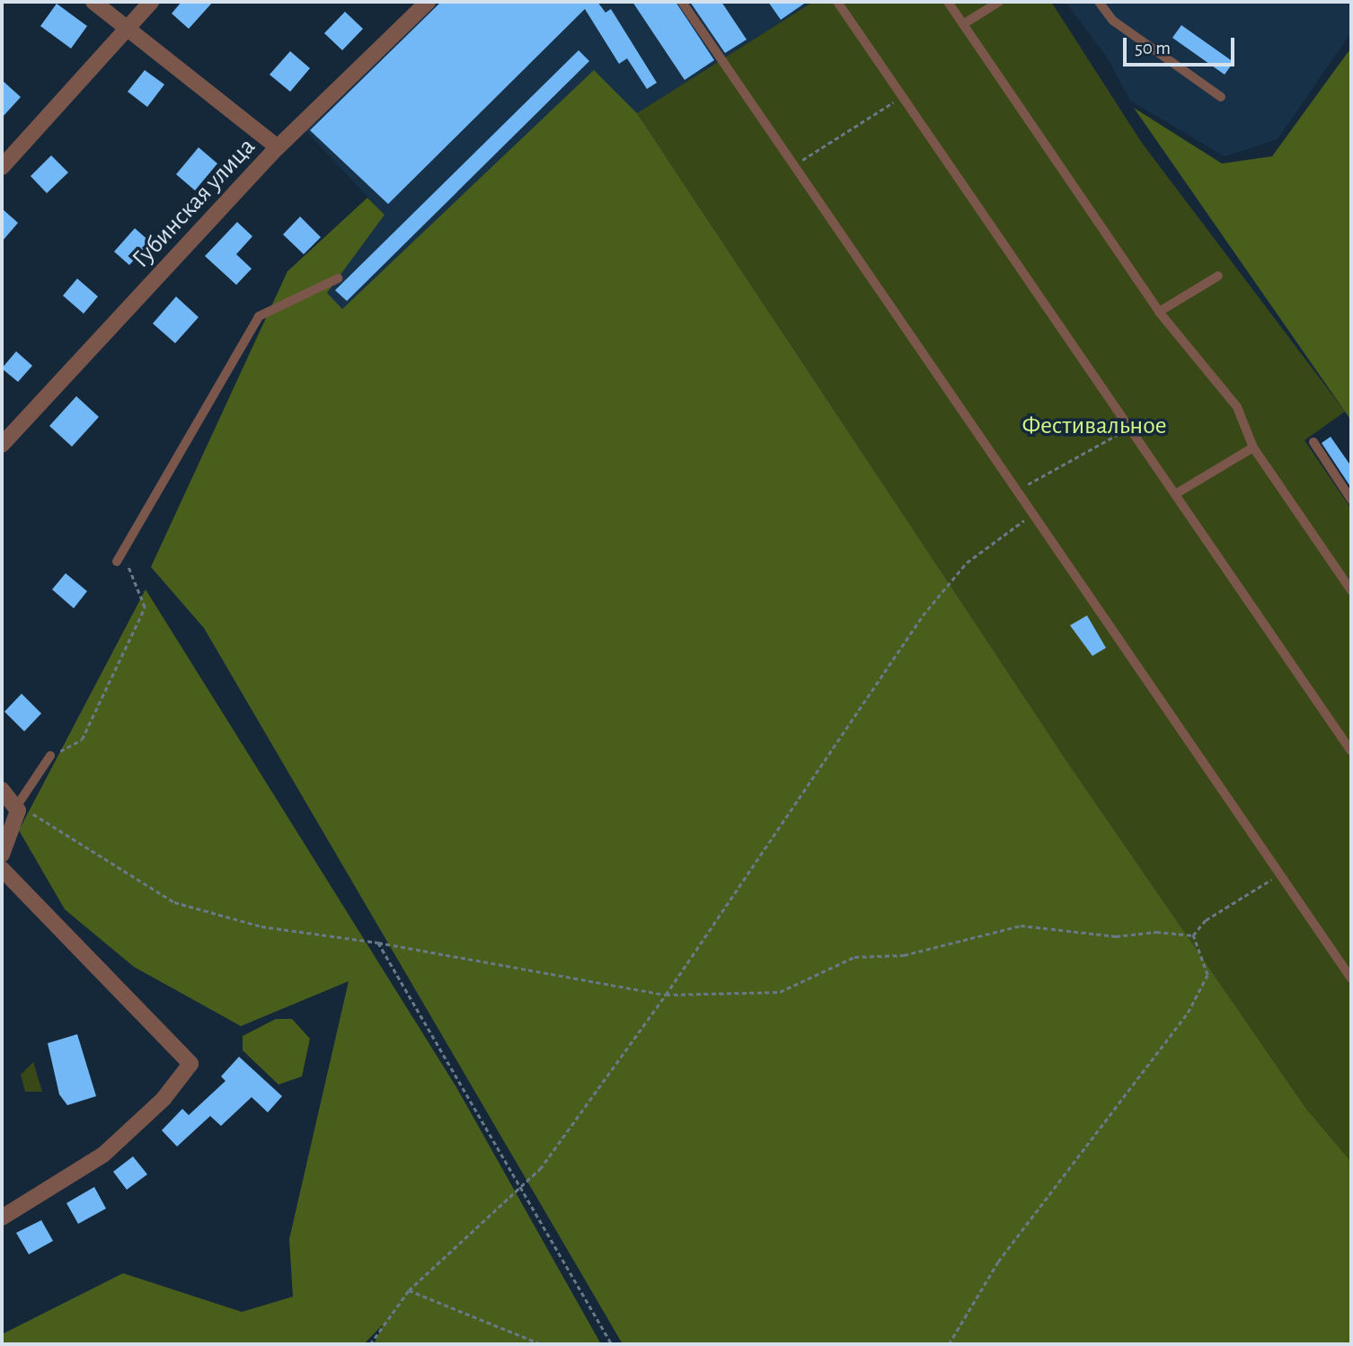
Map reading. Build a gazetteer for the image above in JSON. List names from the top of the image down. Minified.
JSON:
{"streets":{"street":["Губинская улица"]},"parks":["Фестивальное"],"scale_bar":"50 m"}
